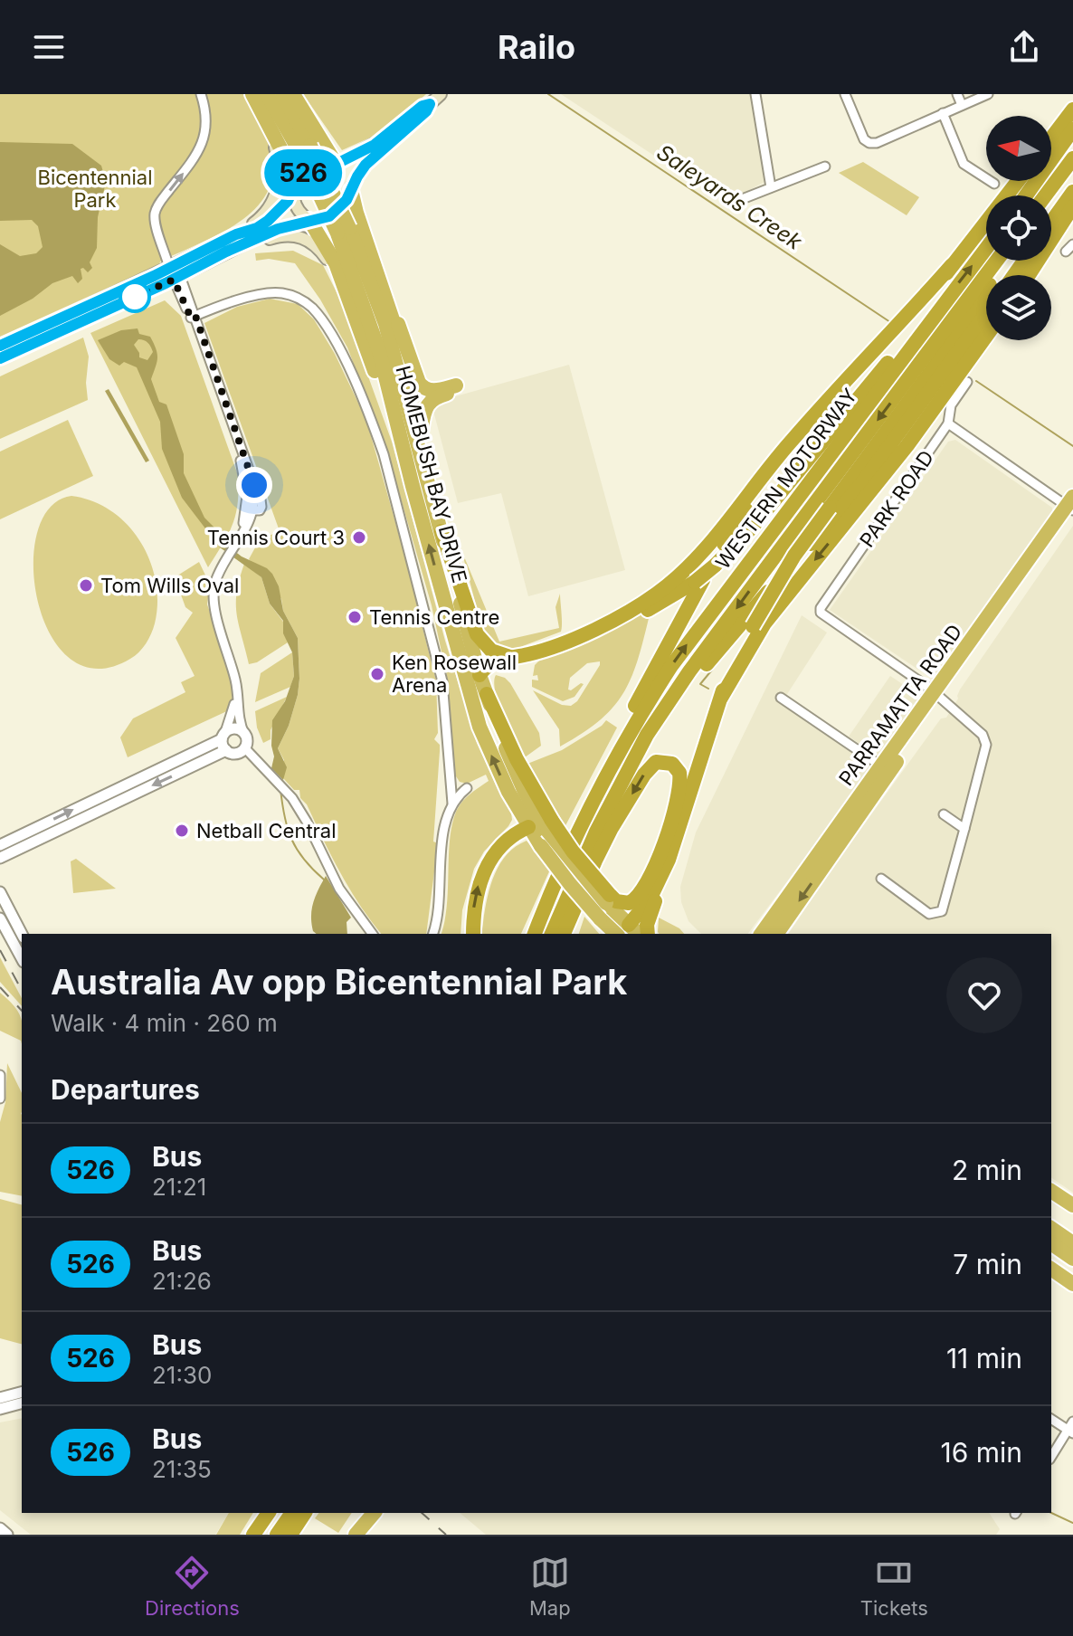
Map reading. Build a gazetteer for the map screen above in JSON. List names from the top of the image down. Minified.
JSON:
{"streets":{"highway":["HOMEBUSH BAY DRIVE","WESTERN MOTORWAY","PARRAMATTA ROAD"],"street":["PARK ROAD"]},"crossings":[["WESTERN MOTORWAY","PARK ROAD"],["PARK ROAD","PARRAMATTA ROAD"]],"water":["Saleyards Creek"],"parks":["Bicentennial Park"],"places":["Tennis Court 3","Tom Wills Oval","Tennis Centre","Ken Rosewall Arena","Netball Central"],"lines":["bus line 526"],"north":"left","page":{"header":"Railo","on_map":"526","heading":[["Australia Av opp Bicentennial Park","Walk · 4 min · 260 m"],"Departures"],"list":[{"mark":"526","name":"Bus","note":"21:21","value":"2 min"},{"mark":"526","name":"Bus","note":"21:26","value":"7 min"},{"mark":"526","name":"Bus","note":"21:30","value":"11 min"},{"mark":"526","name":"Bus","note":"21:35","value":"16 min"}],"tabs":["Directions","Map","Tickets"]}}
